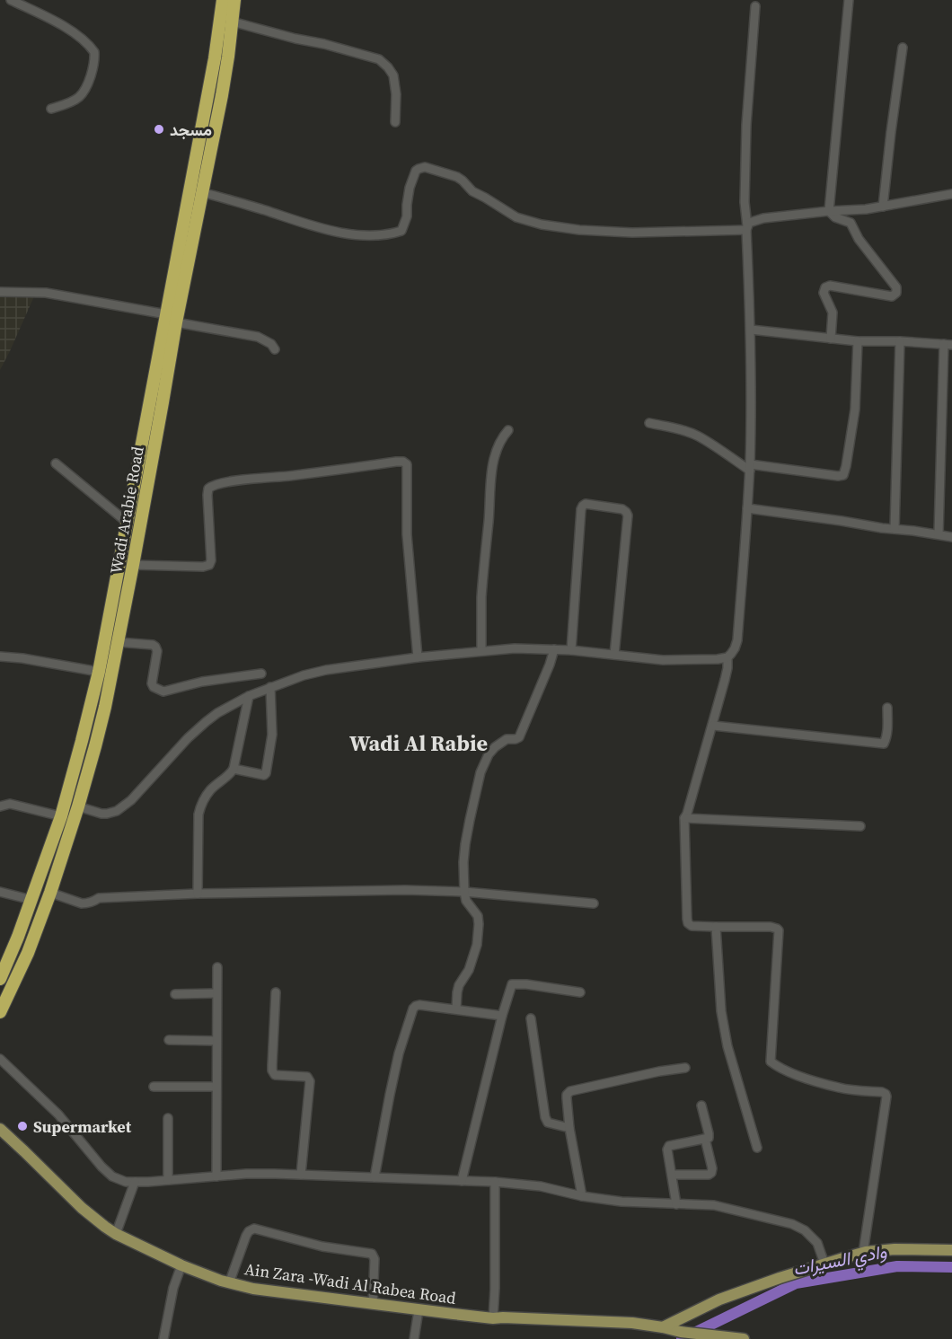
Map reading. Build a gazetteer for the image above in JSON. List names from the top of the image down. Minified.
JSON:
{"streets":{"highway":["Wadi Arabie Road"],"main road":["Ain Zara -Wadi Al Rabea Road"]},"districts":["Wadi Al Rabie"],"water":["وادي السيرات"],"places":["مسجد","Supermarket"]}
